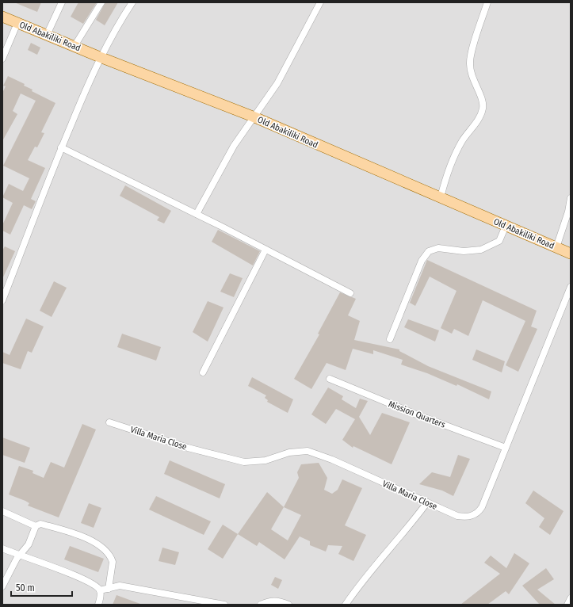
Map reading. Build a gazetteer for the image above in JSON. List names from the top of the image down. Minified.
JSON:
{"streets":{"main road":["Old Abakiliki Road"],"street":["Mission Quarters","Villa Maria Close"]},"crossings":[["Mission Quarters","Villa Maria Close"]],"scale_bar":"50 m"}
